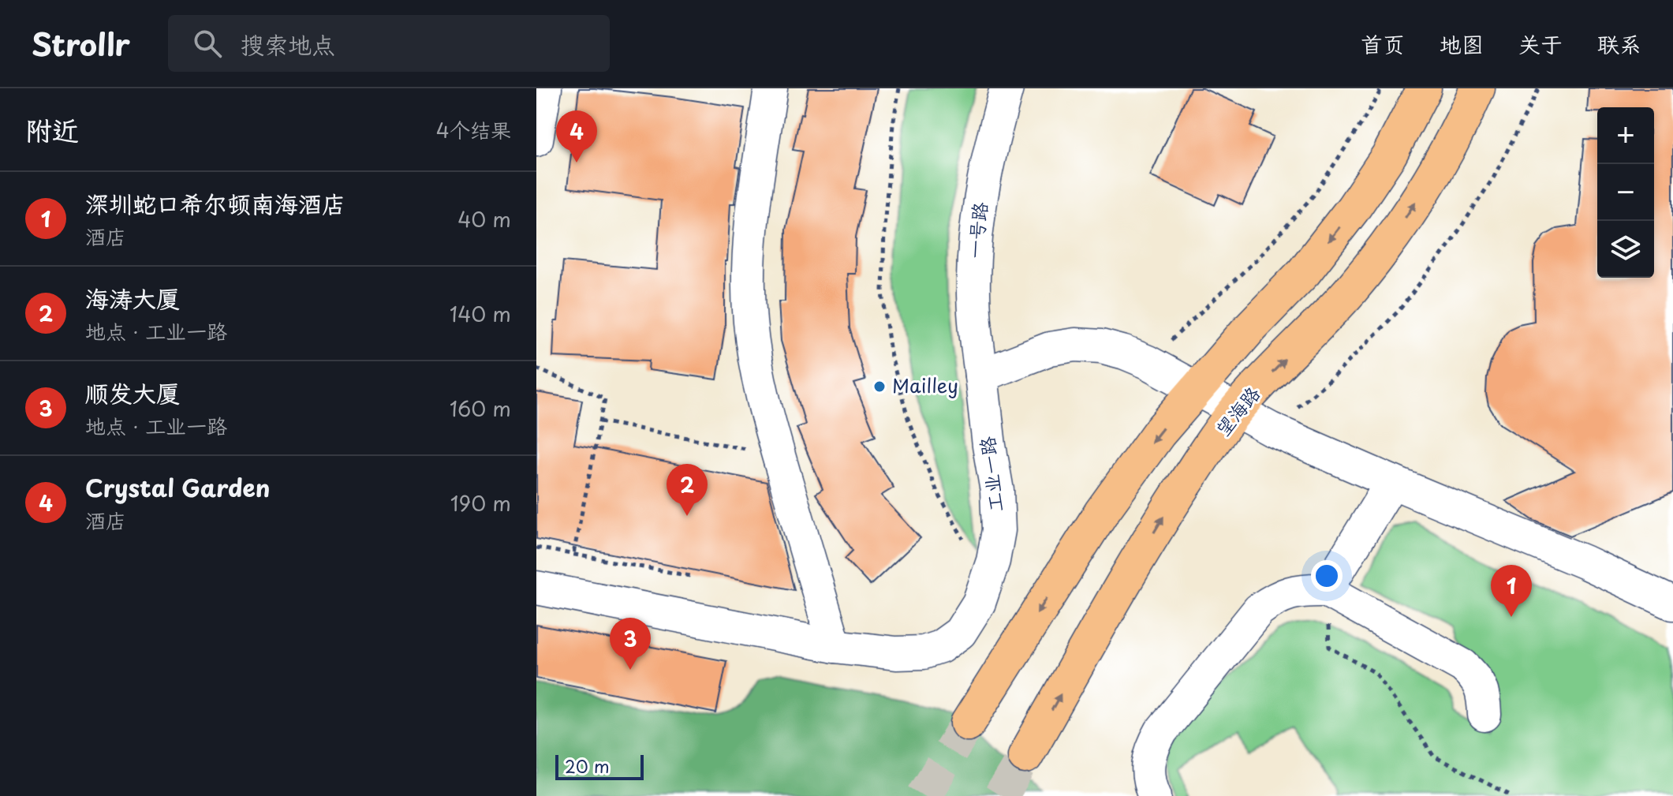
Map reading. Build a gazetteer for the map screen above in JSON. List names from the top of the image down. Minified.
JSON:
{"streets":{"main road":["望海路"],"street":["一号路","工业一路"]},"crossings":[["一号路","工业一路"]],"places":["Mailley"],"scale_bar":"20 m","page":{"header":"Strollr","search":"搜索地点","nav":["首页","地图","关于","联系"],"heading":["附近","4个结果"],"map_buttons":["+","−"],"pins":["4","2","1","3"],"list":[{"mark":"1","name":"深圳蛇口希尔顿南海酒店","note":"酒店","value":"40 m"},{"mark":"2","name":"海涛大厦","note":"地点 · 工业一路","value":"140 m"},{"mark":"3","name":"顺发大厦","note":"地点 · 工业一路","value":"160 m"},{"mark":"4","name":"Crystal Garden","note":"酒店","value":"190 m"}],"scale":"20 m"}}
